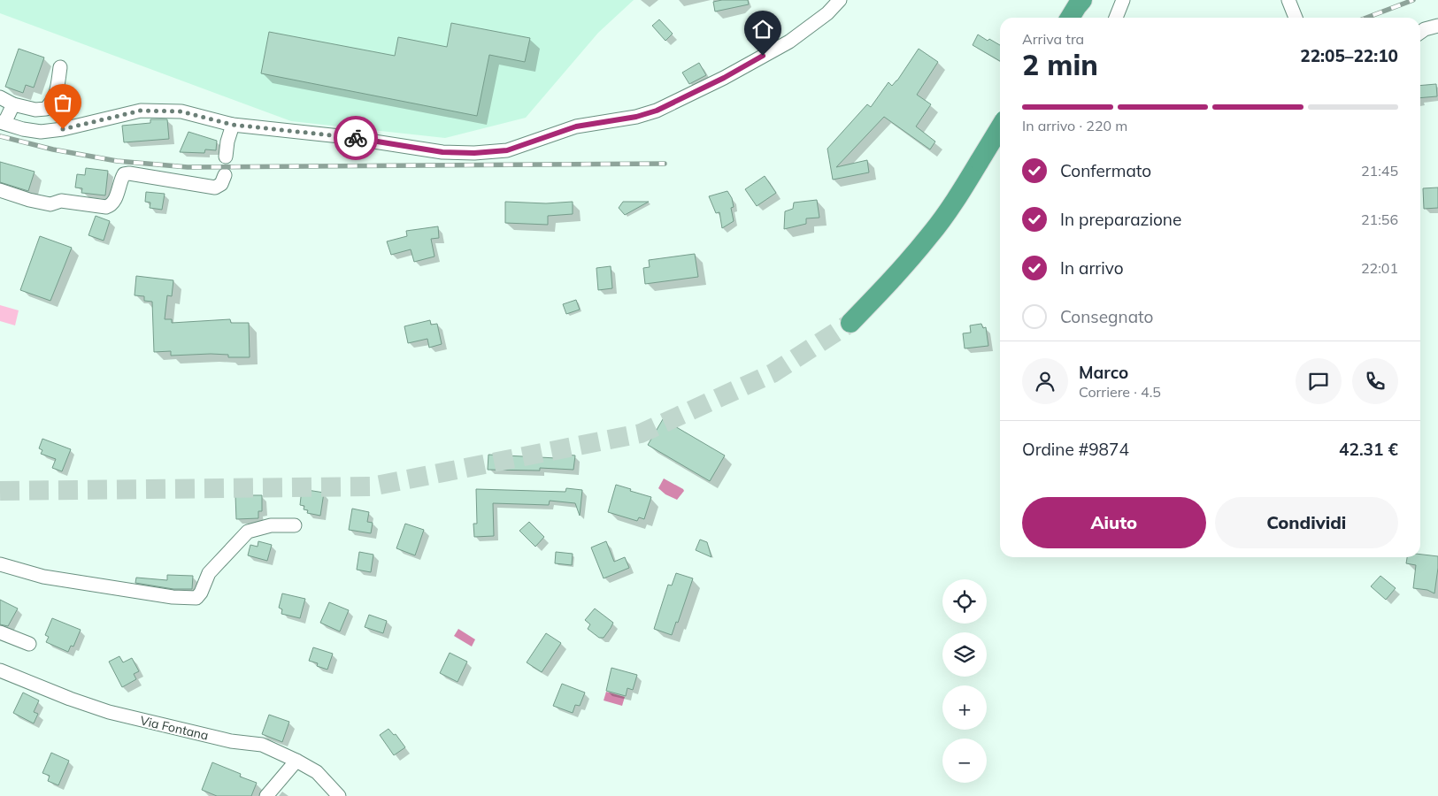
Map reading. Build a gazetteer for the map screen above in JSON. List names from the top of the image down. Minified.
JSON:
{"streets":{"street":["Via Fontana"]},"page":{"heading":["2 min","Arriva tra","22:05–22:10"],"panel":["Marco","Corriere · 4.5","Ordine #9874","42.31 €"],"bar":"In arrivo · 220 m","list":[["Confermato","21:45"],["In preparazione","21:56"],["In arrivo","22:01"],"Consegnato"],"buttons":["Aiuto","Condividi"],"map_buttons":["+","−"]}}
